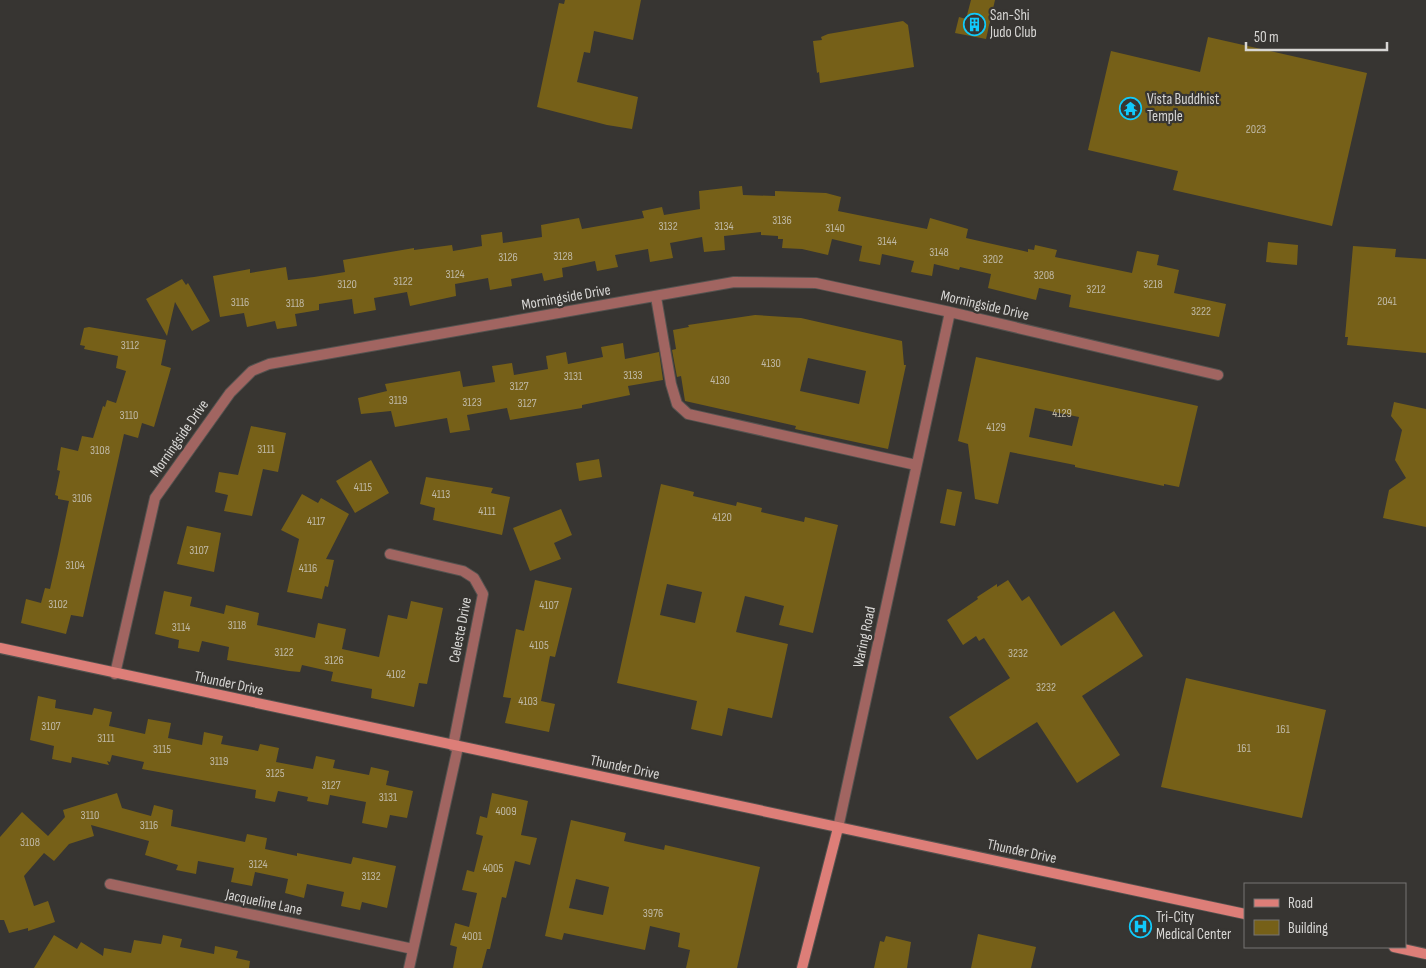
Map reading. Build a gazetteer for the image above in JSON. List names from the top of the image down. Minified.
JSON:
{"streets":{"street":["Morningside Drive","Celeste Drive","Waring Road","Thunder Drive","Jacqueline Lane"]},"crossings":[["Morningside Drive","Waring Road"],["Morningside Drive","Thunder Drive"],["Celeste Drive","Thunder Drive"],["Celeste Drive","Jacqueline Lane"],["Waring Road","Thunder Drive"]],"places":{"building":["San-Shi Judo Club"],"temple":["Vista Buddhist Temple"],"hospital":["Tri-City Medical Center"]},"house_numbers":["2023","3136","3132","3134","3140","3144","3148","3128","3126","3202","3124","3208","3122","3120","3218","3212","2041","3116","3118","3222","3112","4130","3133","3131","4130","3127","3119","3123","3127","4129","3110","4129","3111","3108","4115","4113","3106","4111","4120","4117","3107","3104","4116","3102","4107","3118","3114","4105","3122","3232","3126","4102","3232","4103","3107","161","3111","161","3115","3119","3125","3127","3131","4009","3110","3116","3108","3124","4005","3132","3976","4001"],"legend":["Road","Building"],"scale_bar":"50 m"}
